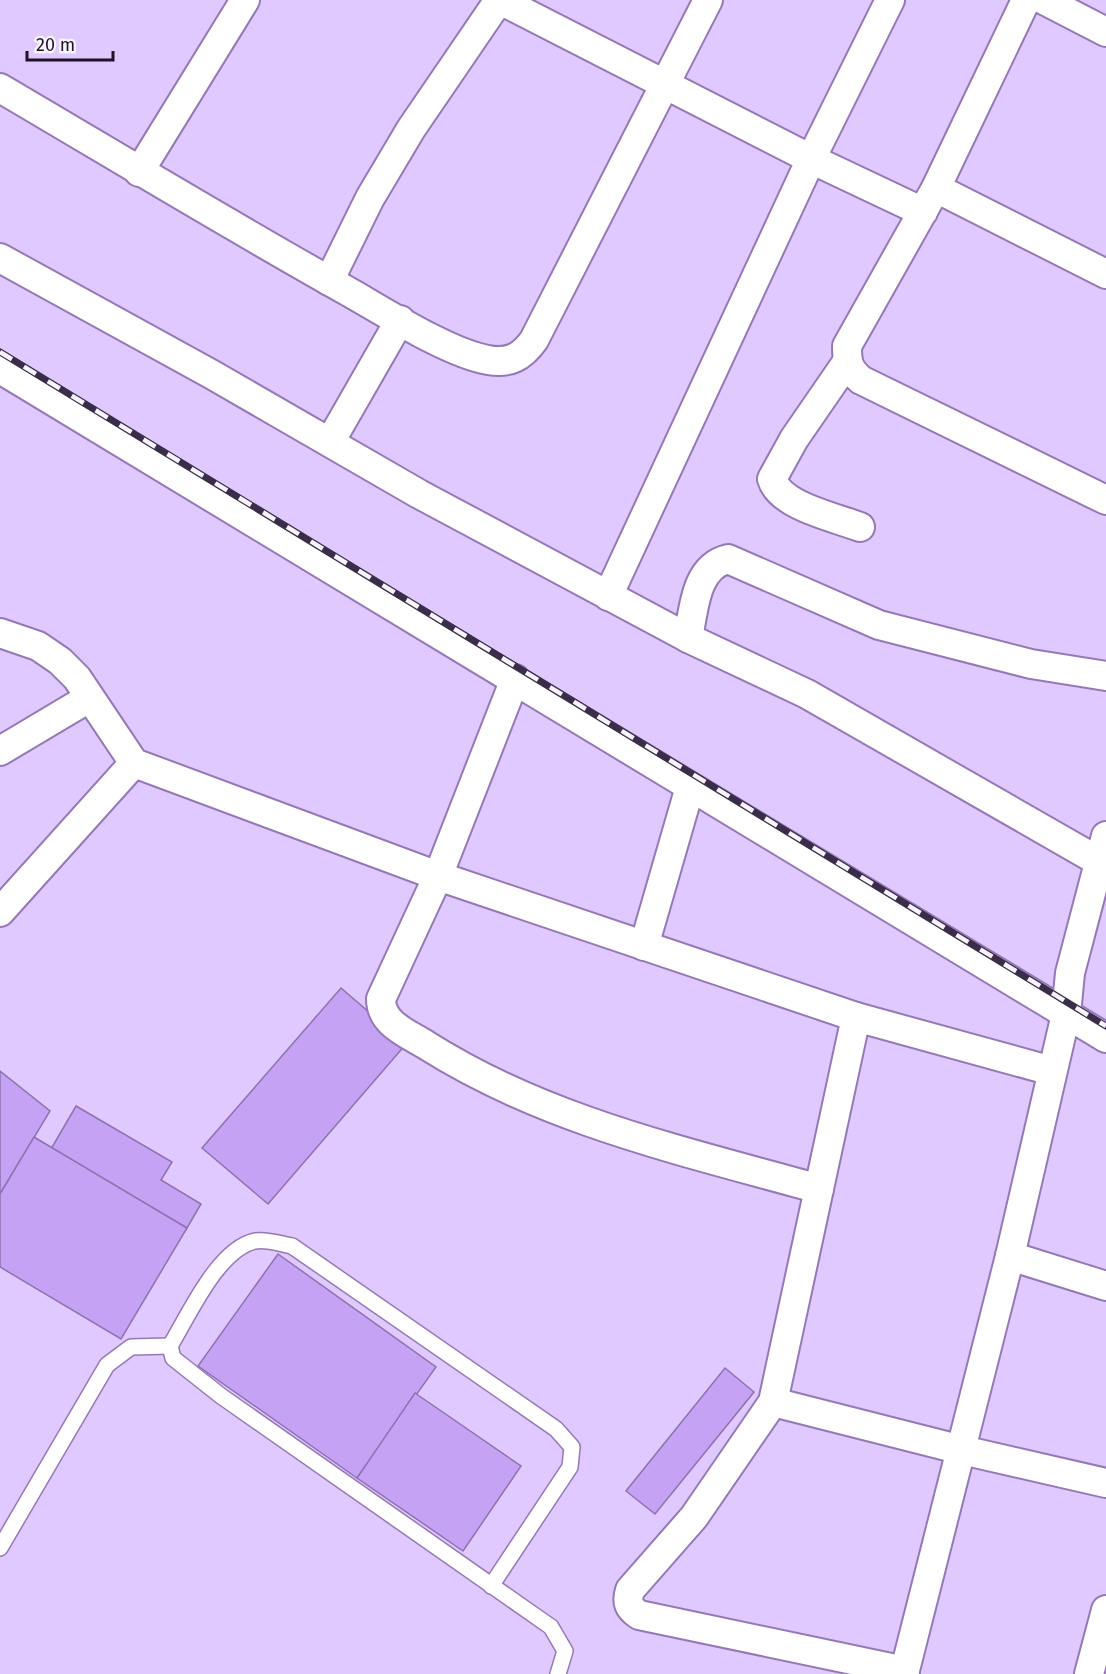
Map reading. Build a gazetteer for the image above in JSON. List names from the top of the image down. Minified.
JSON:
{"scale_bar":"20 m"}
